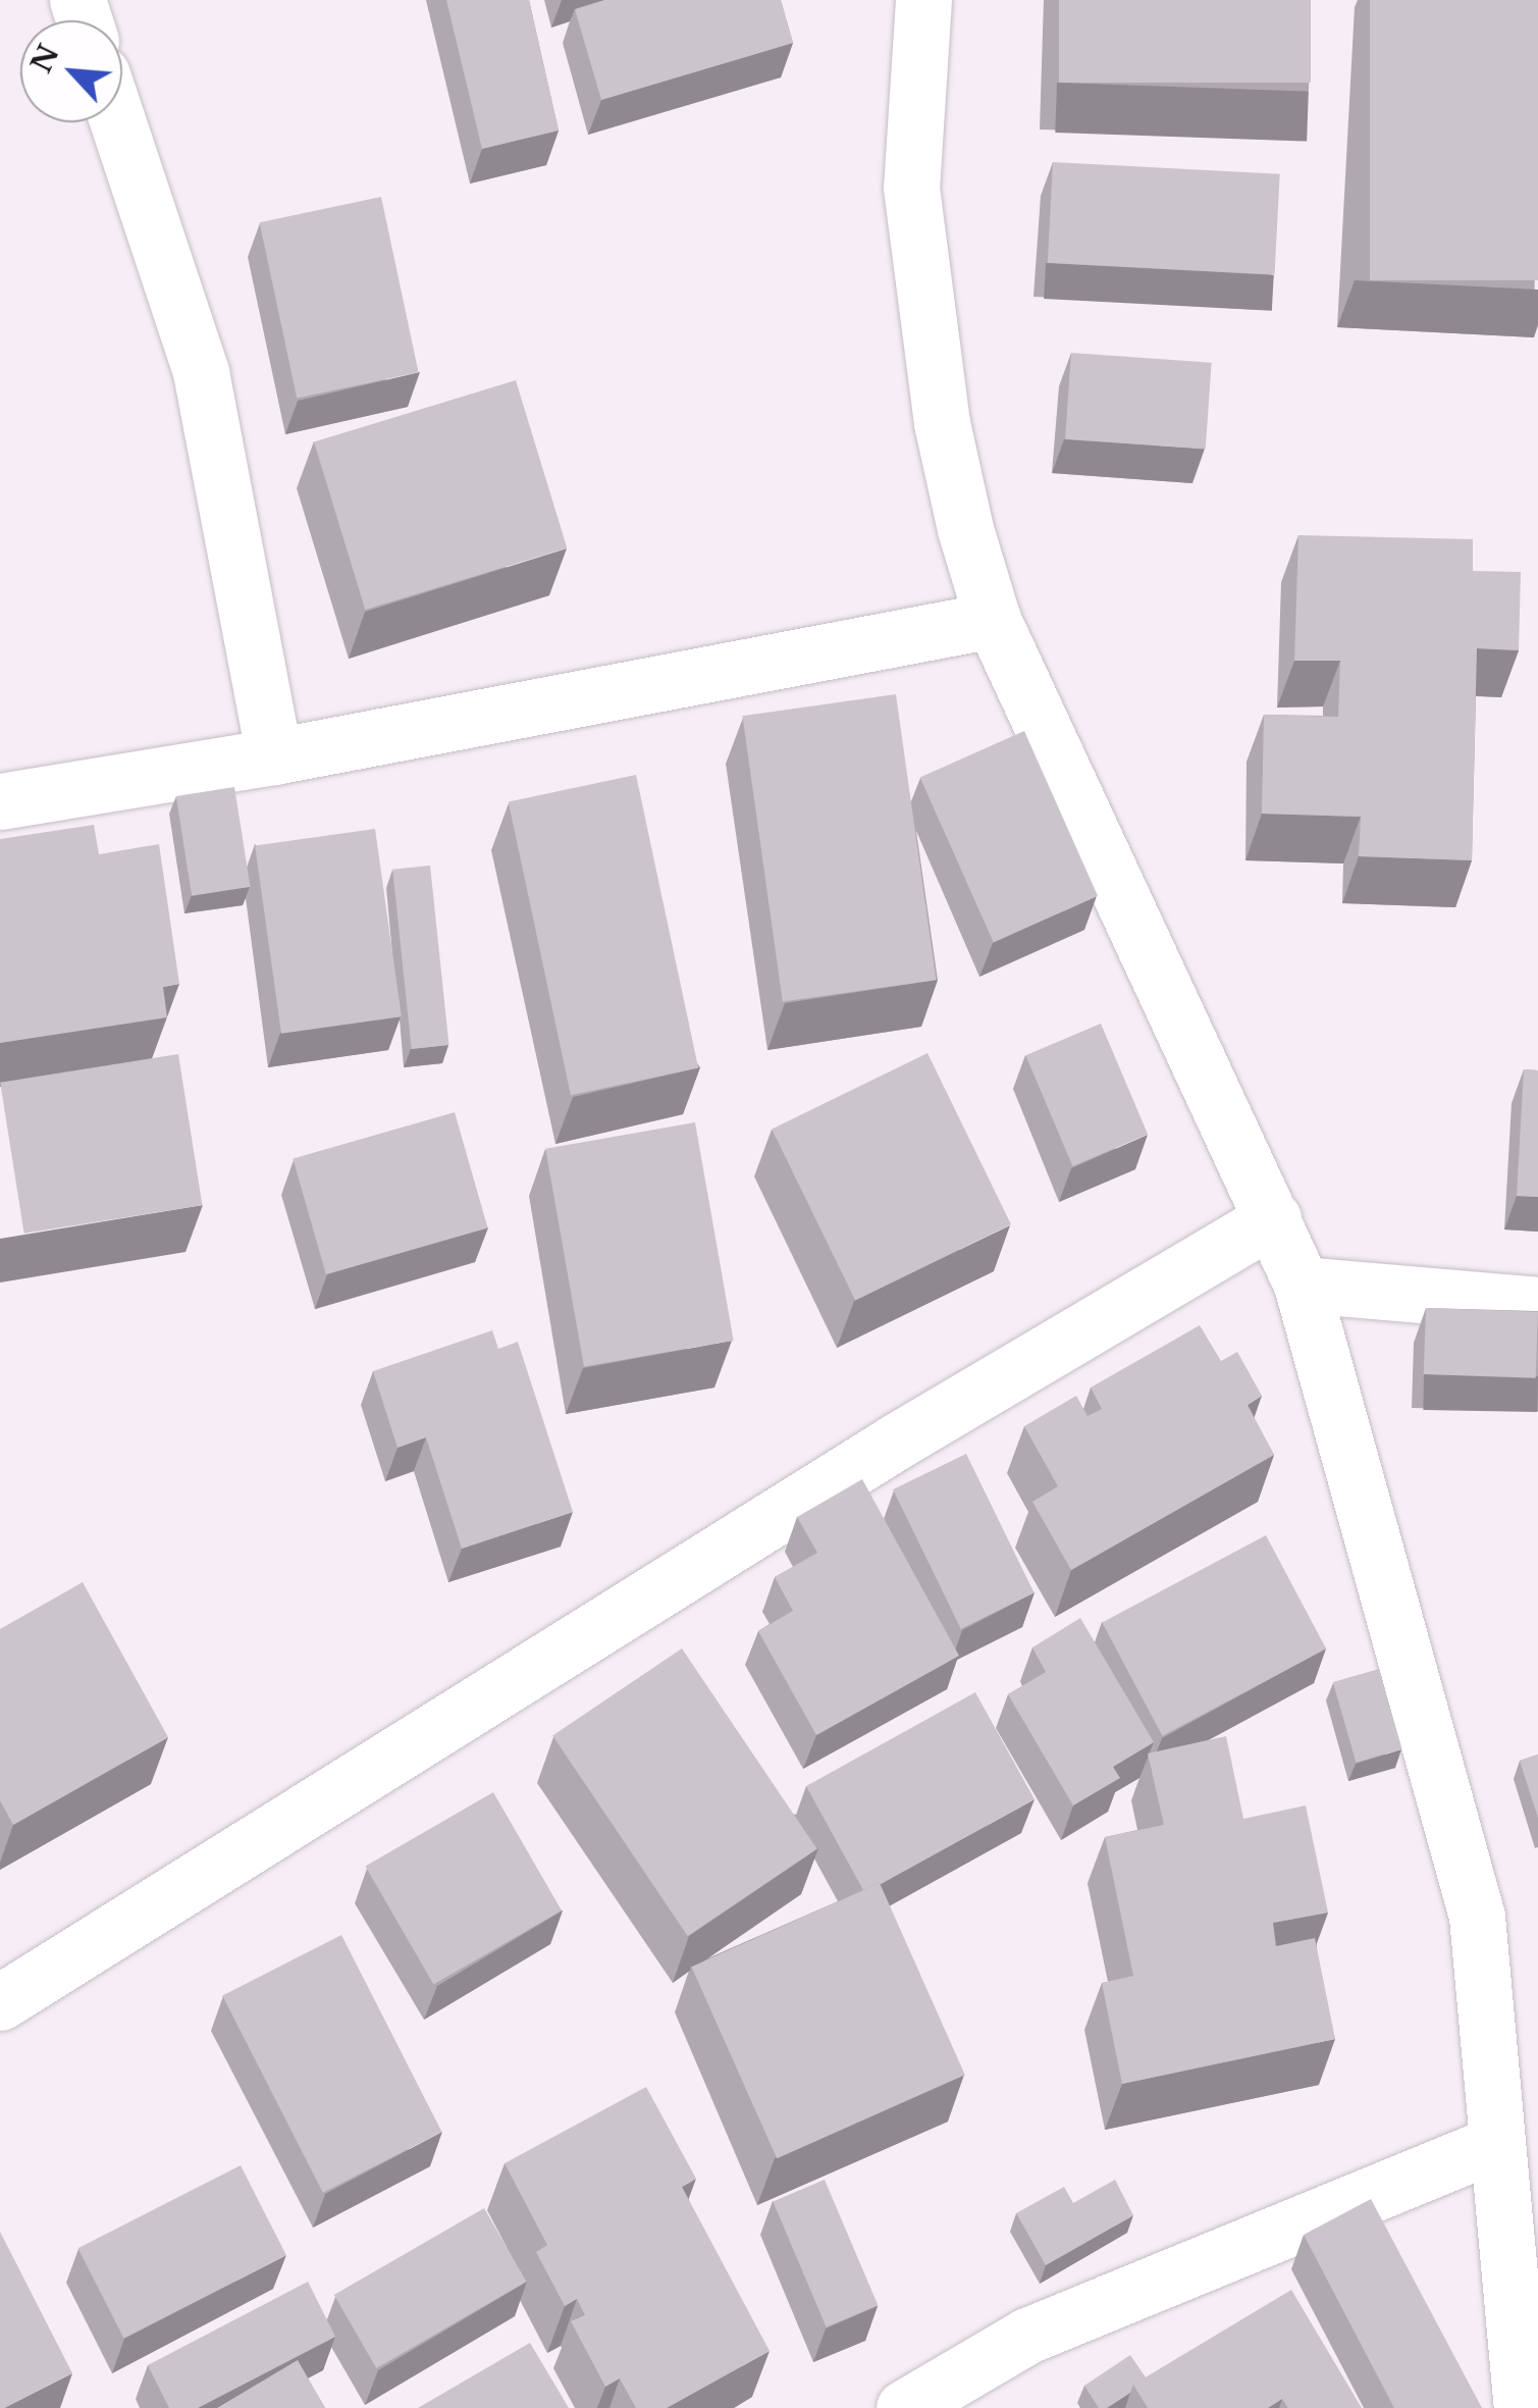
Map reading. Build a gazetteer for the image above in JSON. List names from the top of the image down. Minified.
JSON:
{"north":"top left"}
